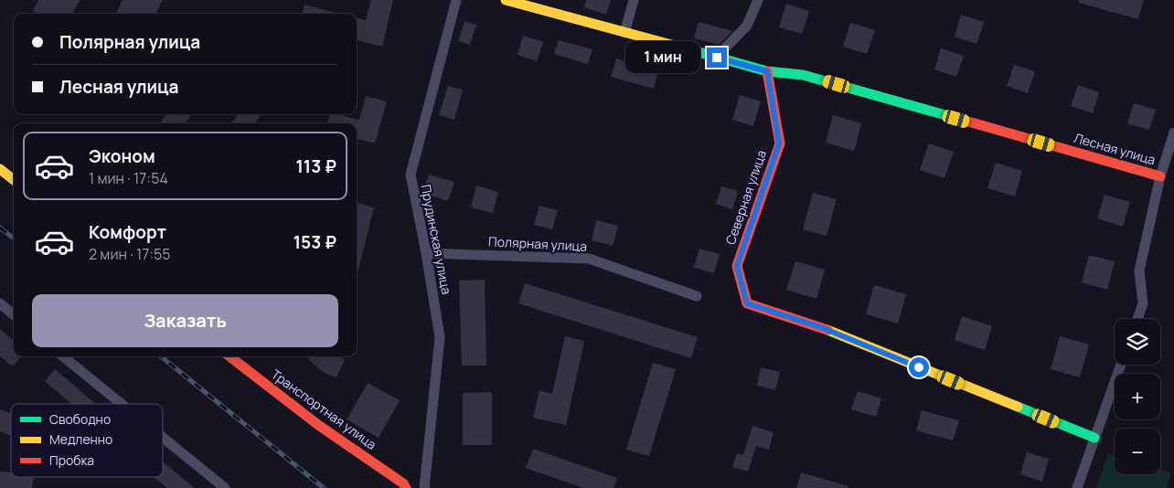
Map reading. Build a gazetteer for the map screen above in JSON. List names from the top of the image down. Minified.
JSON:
{"streets":{"street":["Лесная улица","Северная улица","Прудинская улица","Полярная улица","Транспортная улица"]},"crossings":[["Лесная улица","Северная улица"],["Прудинская улица","Полярная улица"]],"legend":["Свободно","Медленно","Пробка"],"page":{"banner":["Полярная улица","Лесная улица"],"bubble":"1 мин","list":[{"name":"Эконом","note":"1 мин · 17:54","value":"113 ₽"},{"name":"Комфорт","note":"2 мин · 17:55","value":"153 ₽"}],"buttons":"Заказать","map_buttons":["+","−"]}}
